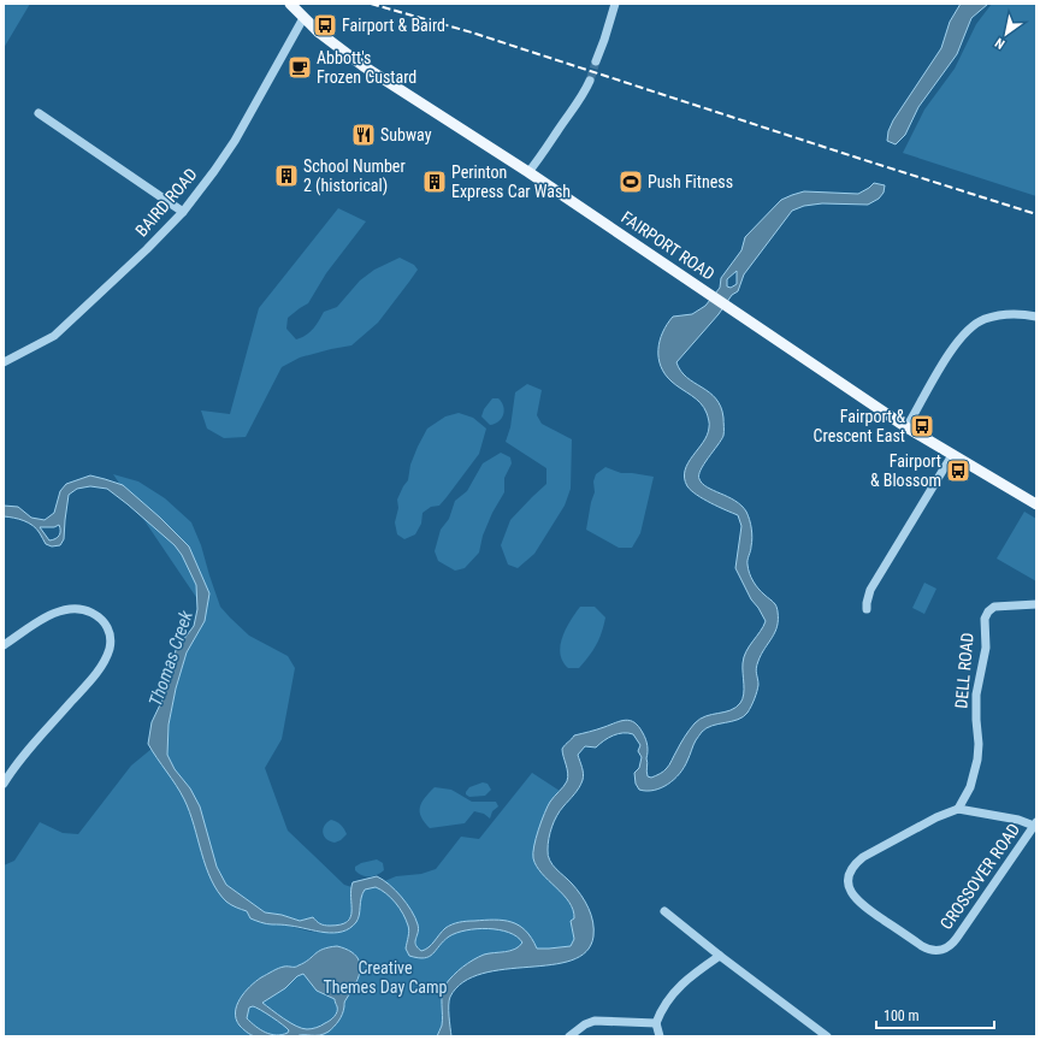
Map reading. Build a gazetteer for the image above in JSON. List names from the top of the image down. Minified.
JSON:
{"streets":{"main road":["FAIRPORT ROAD"],"street":["BAIRD ROAD","DELL ROAD","CROSSOVER ROAD"]},"crossings":[["BAIRD ROAD","FAIRPORT ROAD"],["DELL ROAD","CROSSOVER ROAD"]],"water":["Thomas Creek"],"parks":["Creative Themes Day Camp"],"places":{"bus stop":["Fairport & Baird","Fairport & Crescent East","Fairport & Blossom"],"cafe":["Abbott's Frozen Custard"],"restaurant":["Subway"],"building":["School Number 2 (historical)","Perinton Express Car Wash"],"sports":["Push Fitness"]},"scale_bar":"100 m","north":"bottom left"}
